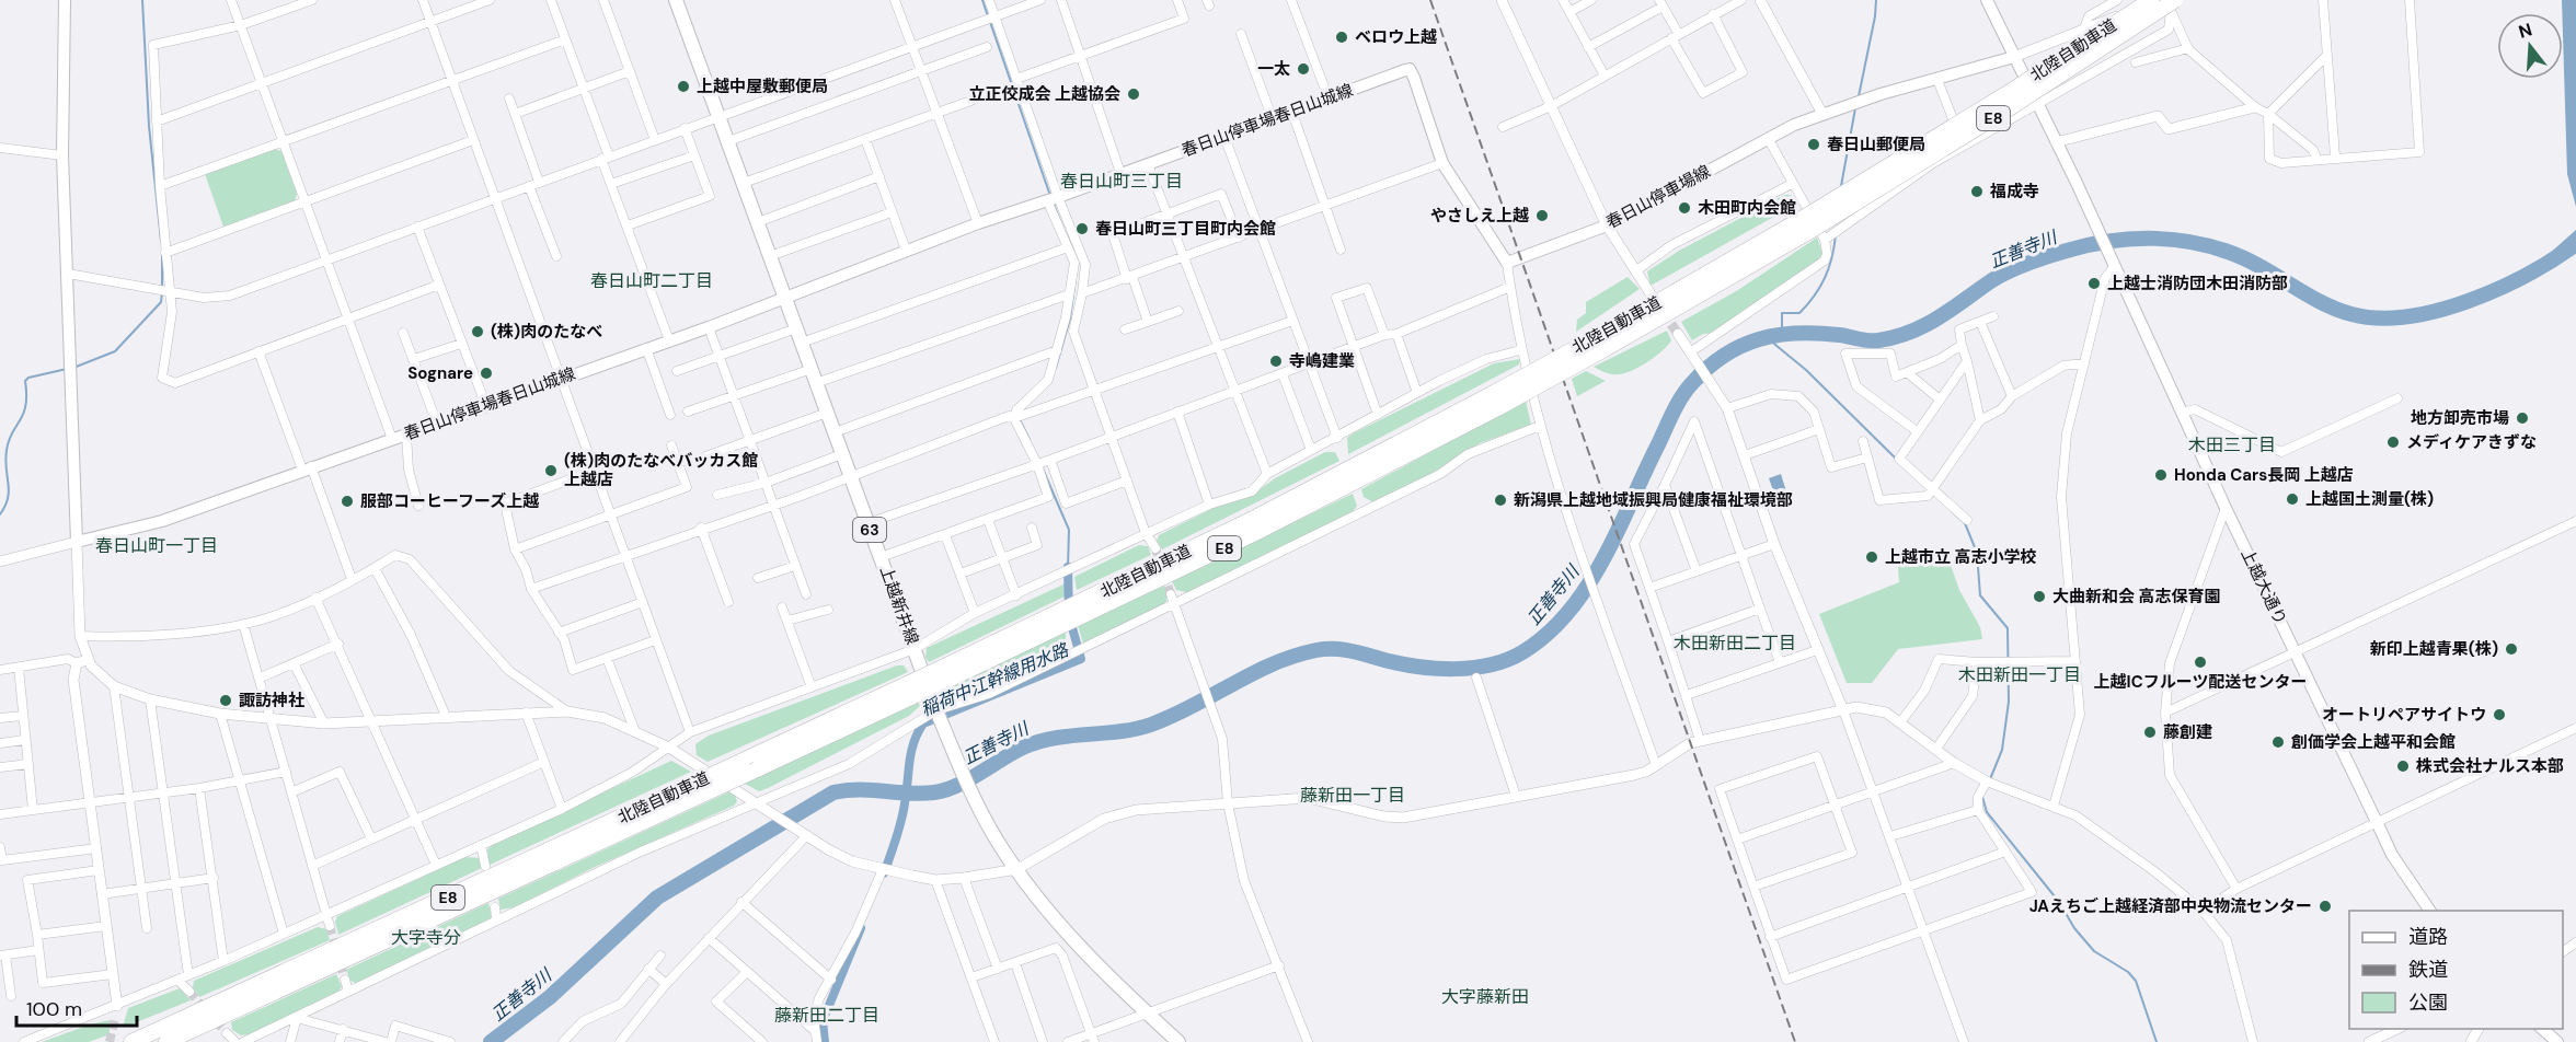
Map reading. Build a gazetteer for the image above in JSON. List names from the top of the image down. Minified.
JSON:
{"streets":{"highway":["北陸自動車道","E8"],"main road":["春日山停車場春日山城線","春日山停車場線","63","上越大通り","上越新井線"]},"crossings":[["春日山停車場春日山城線","上越新井線"]],"districts":["春日山町三丁目","春日山町二丁目","木田三丁目","春日山町一丁目","木田新田二丁目","木田新田一丁目","藤新田一丁目","大字寺分","大字藤新田","藤新田二丁目"],"water":["正善寺川","稲荷中江幹線用水路"],"places":["ベロウ上越","一太","上越中屋敷郵便局","立正佼成会 上越協会","春日山郵便局","福成寺","木田町内会館","やさしえ上越","春日山町三丁目町内会館","上越士消防団木田消防部","(株)肉のたなべ","寺嶋建業","Sognare","地方卸売市場","メディケアきずな","(株)肉のたなべバッカス館 上越店","Honda Cars長岡 上越店","上越国土測量(株)","新潟県上越地域振興局健康福祉環境部","服部コーヒーフーズ上越","上越市立 高志小学校","大曲新和会 高志保育園","新印上越青果(株)","上越ICフルーツ配送センター","諏訪神社","オートリペアサイトウ","藤創建","創価学会上越平和会館","株式会社ナルス本部","JAえちご上越経済部中央物流センター"],"legend":["道路","鉄道","公園"],"scale_bar":"100 m","north":"top"}
